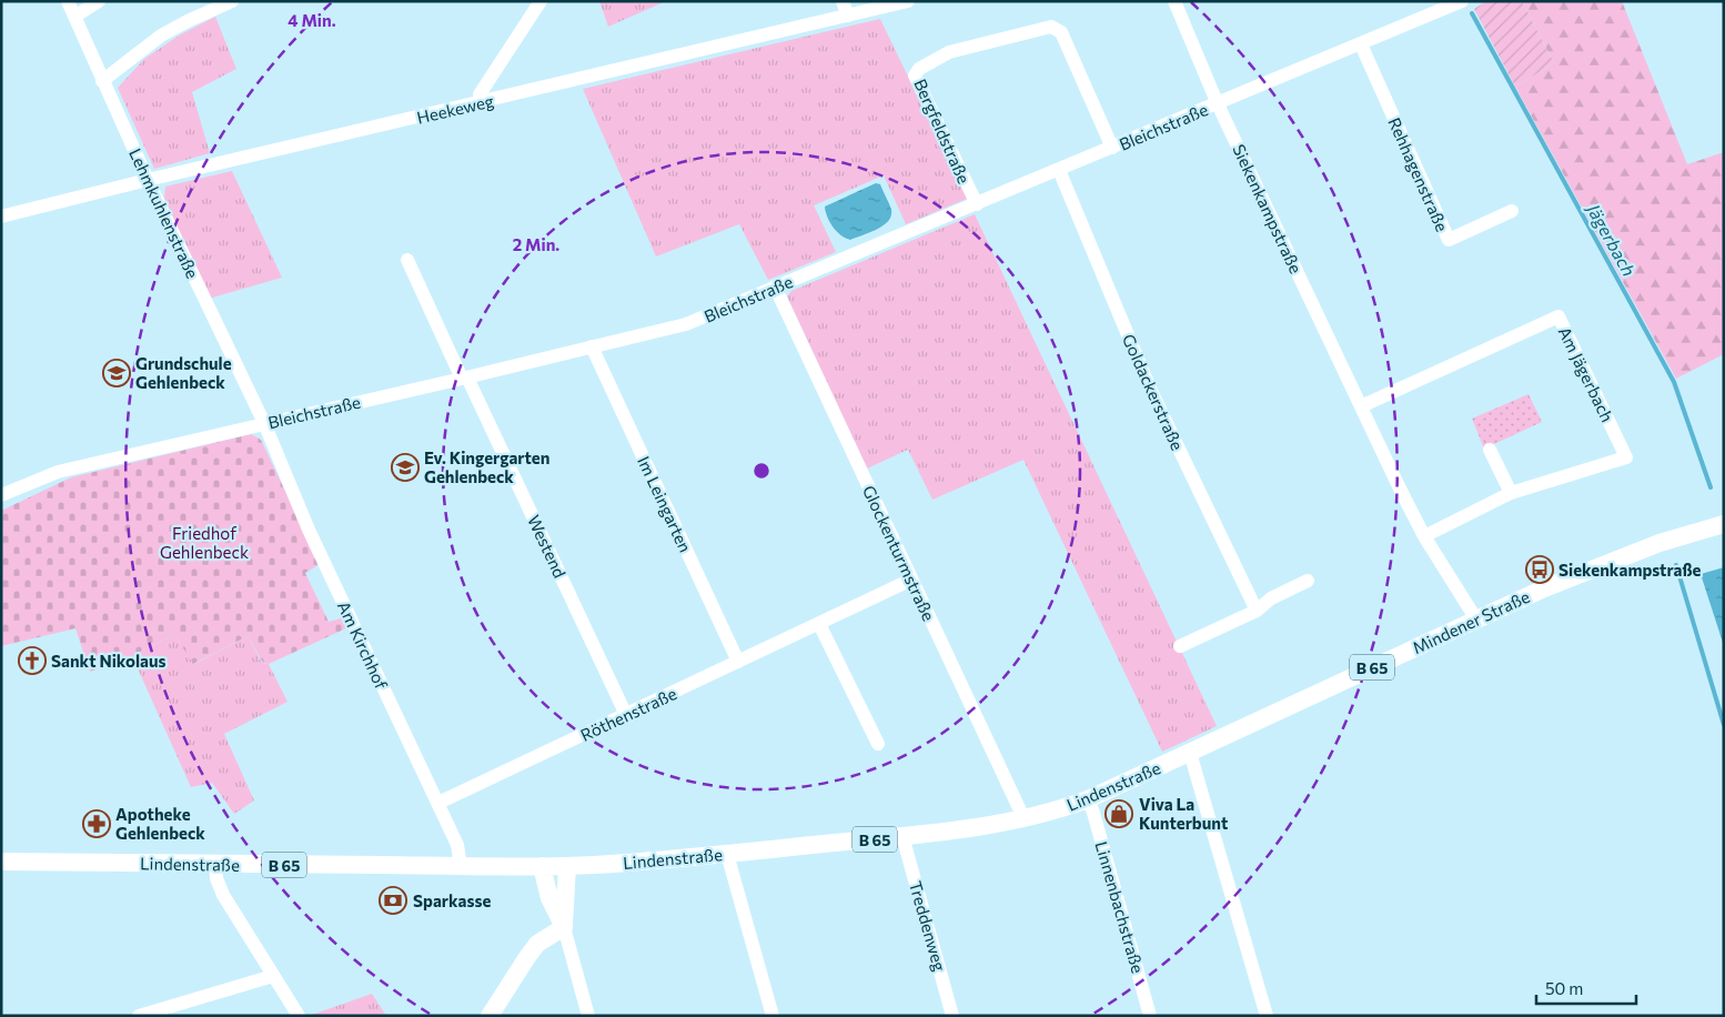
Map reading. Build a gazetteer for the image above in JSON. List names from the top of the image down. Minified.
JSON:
{"streets":{"main road":["Mindener Straße","B 65","Lindenstraße"],"street":["Heekeweg","Bleichstraße","Bergfeldstraße","Rehhagenstraße","Siekenkampstraße","Lehmkuhlenstraße","Am Jägerbach","Goldackerstraße","Im Leingarten","Westend","Glockenturmstraße","Am Kirchhof","Röthenstraße","Linnenbachstraße","Treddenweg"]},"crossings":[["Heekeweg","Lehmkuhlenstraße"],["Bleichstraße","Bergfeldstraße"],["Bleichstraße","Rehhagenstraße"],["Bleichstraße","Siekenkampstraße"],["Bleichstraße","Lehmkuhlenstraße"],["Bleichstraße","Goldackerstraße"],["Bleichstraße","Im Leingarten"],["Bleichstraße","Westend"],["Bleichstraße","Glockenturmstraße"],["Bleichstraße","Am Kirchhof"],["Siekenkampstraße","Am Jägerbach"],["Siekenkampstraße","Mindener Straße"],["Lehmkuhlenstraße","Am Kirchhof"],["Im Leingarten","Röthenstraße"],["Westend","Röthenstraße"],["Glockenturmstraße","Röthenstraße"],["Glockenturmstraße","Lindenstraße"],["Mindener Straße","Lindenstraße"],["Am Kirchhof","Röthenstraße"],["Am Kirchhof","Lindenstraße"],["Lindenstraße","Linnenbachstraße"],["Lindenstraße","Treddenweg"]],"water":["Jägerbach"],"parks":["Friedhof Gehlenbeck"],"places":{"school or university":["Grundschule Gehlenbeck","Ev. Kingergarten Gehlenbeck"],"bus stop":["Siekenkampstraße"],"church":["Sankt Nikolaus"],"shop":["Viva La Kunterbunt"],"pharmacy":["Apotheke Gehlenbeck"],"bank":["Sparkasse"]},"scale_bar":"50 m","rings":["4 Min.","2 Min."]}
